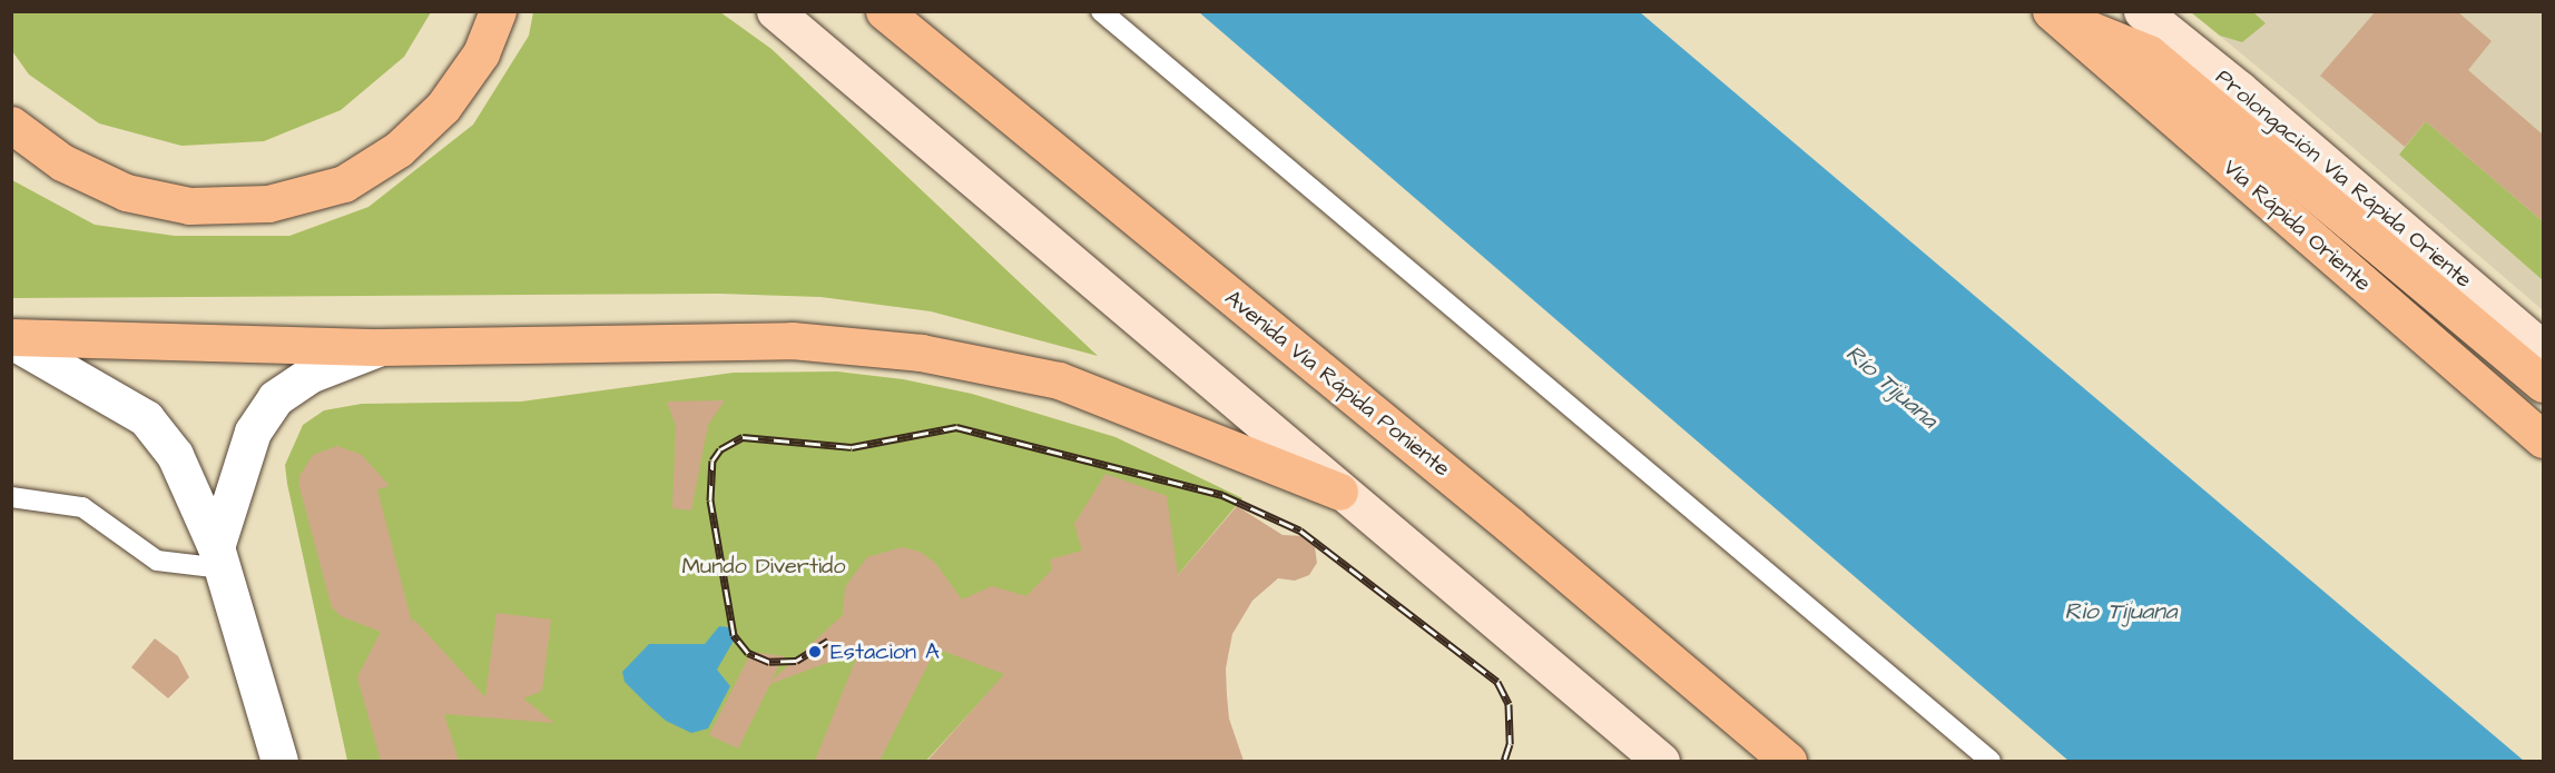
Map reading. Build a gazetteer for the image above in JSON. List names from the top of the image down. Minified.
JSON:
{"streets":{"highway":["Vía Rápida Oriente","Avenida Vía Rápida Poniente"],"main road":["Prolongación Vía Rápida Oriente"]},"water":["Río Tijuana","Rio Tijuana"],"parks":["Mundo Divertido"],"places":["Estacion A"]}
